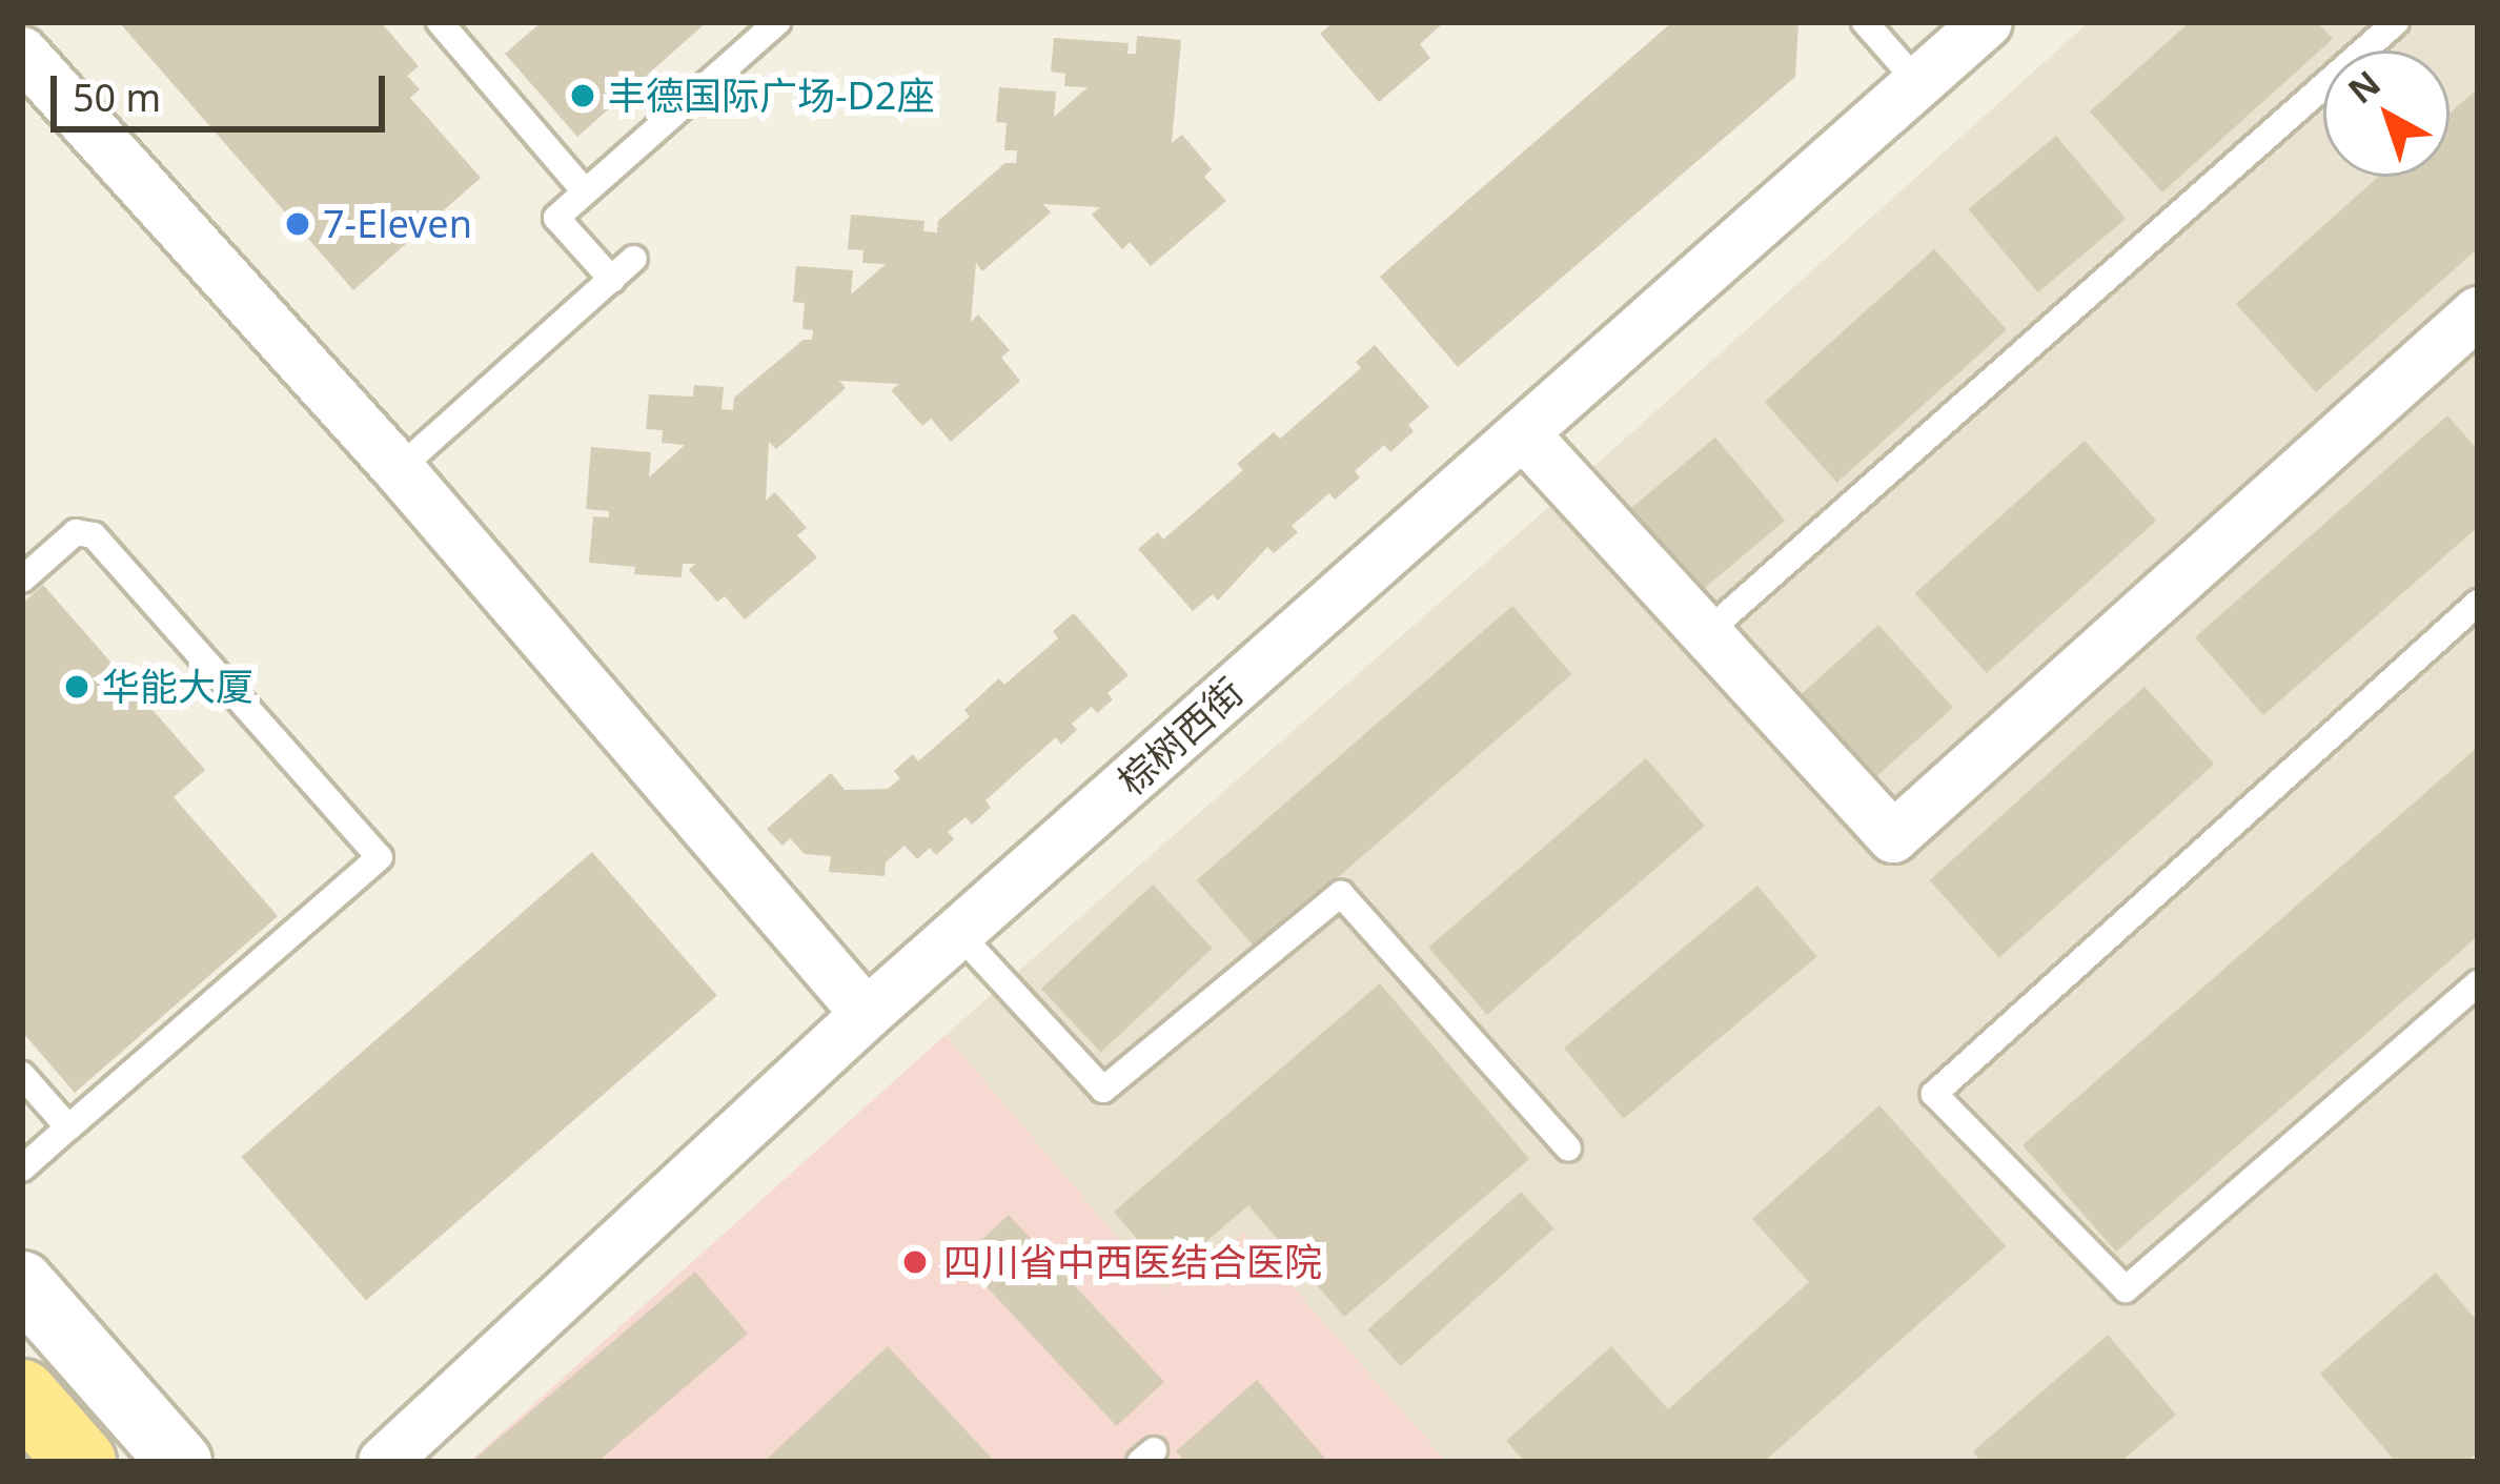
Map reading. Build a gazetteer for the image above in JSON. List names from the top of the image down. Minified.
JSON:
{"streets":{"street":["棕树西街"]},"places":["丰德国际广场-D2座","7-Eleven","华能大厦","四川省中西医结合医院"],"scale_bar":"50 m","north":"top left"}
